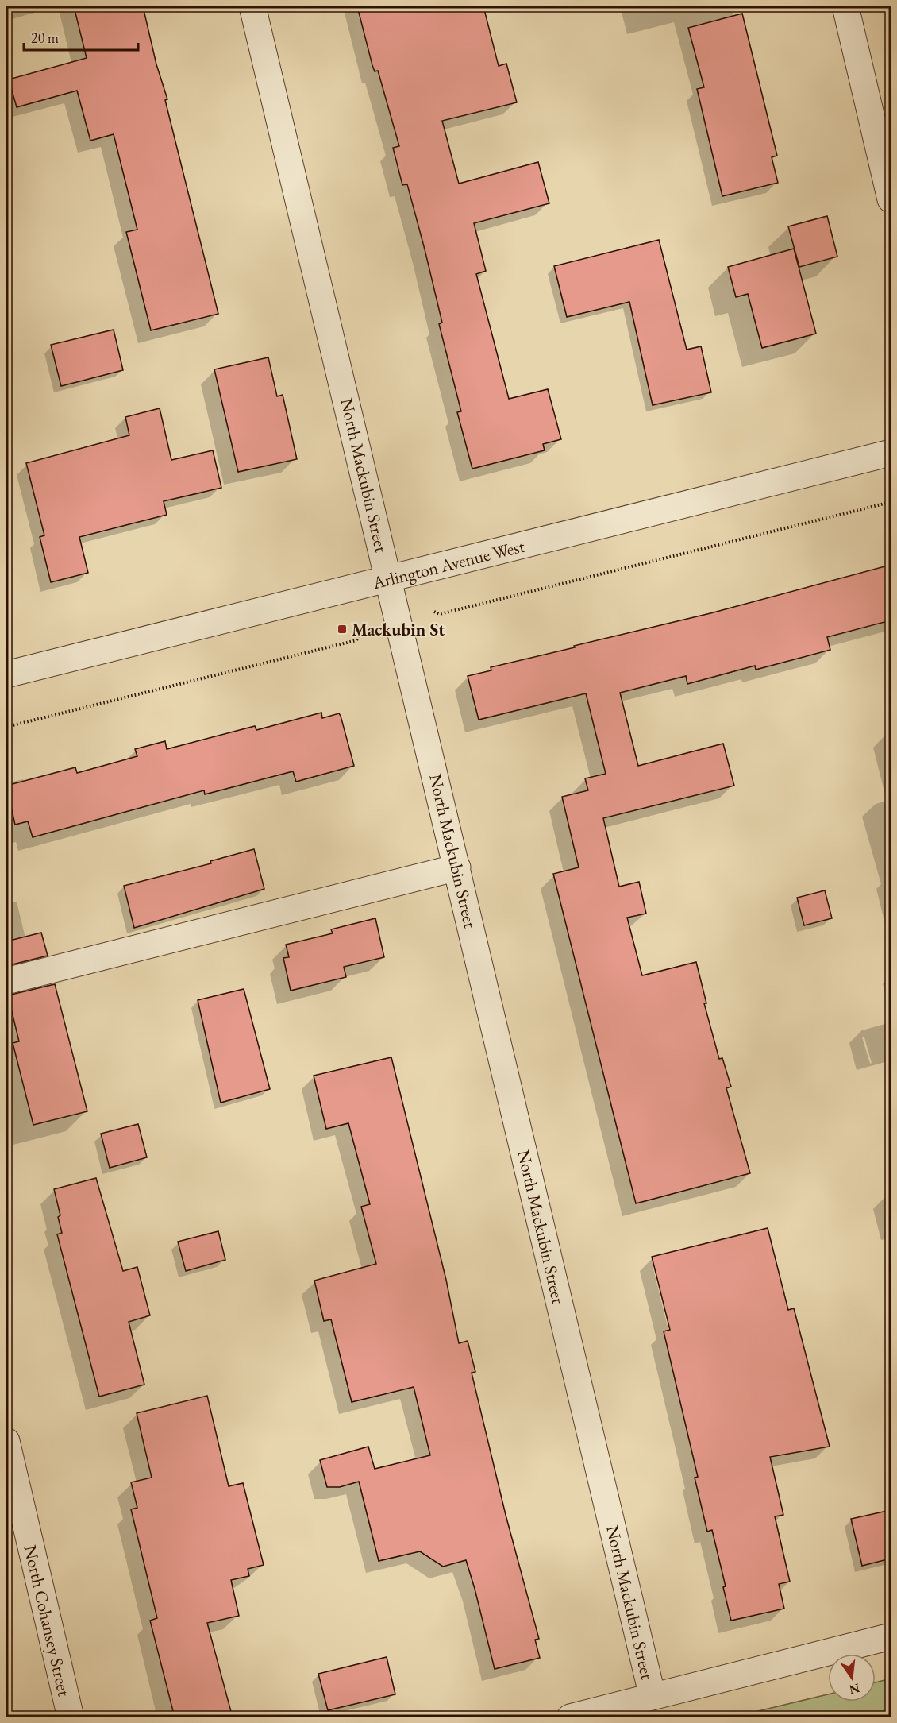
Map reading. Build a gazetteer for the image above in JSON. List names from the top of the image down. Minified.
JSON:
{"streets":{"street":["North Mackubin Street","Arlington Avenue West","North Cohansey Street"]},"crossings":[["North Mackubin Street","Arlington Avenue West"]],"places":{"transit":["Mackubin St"]},"scale_bar":"20 m","north":"bottom"}
